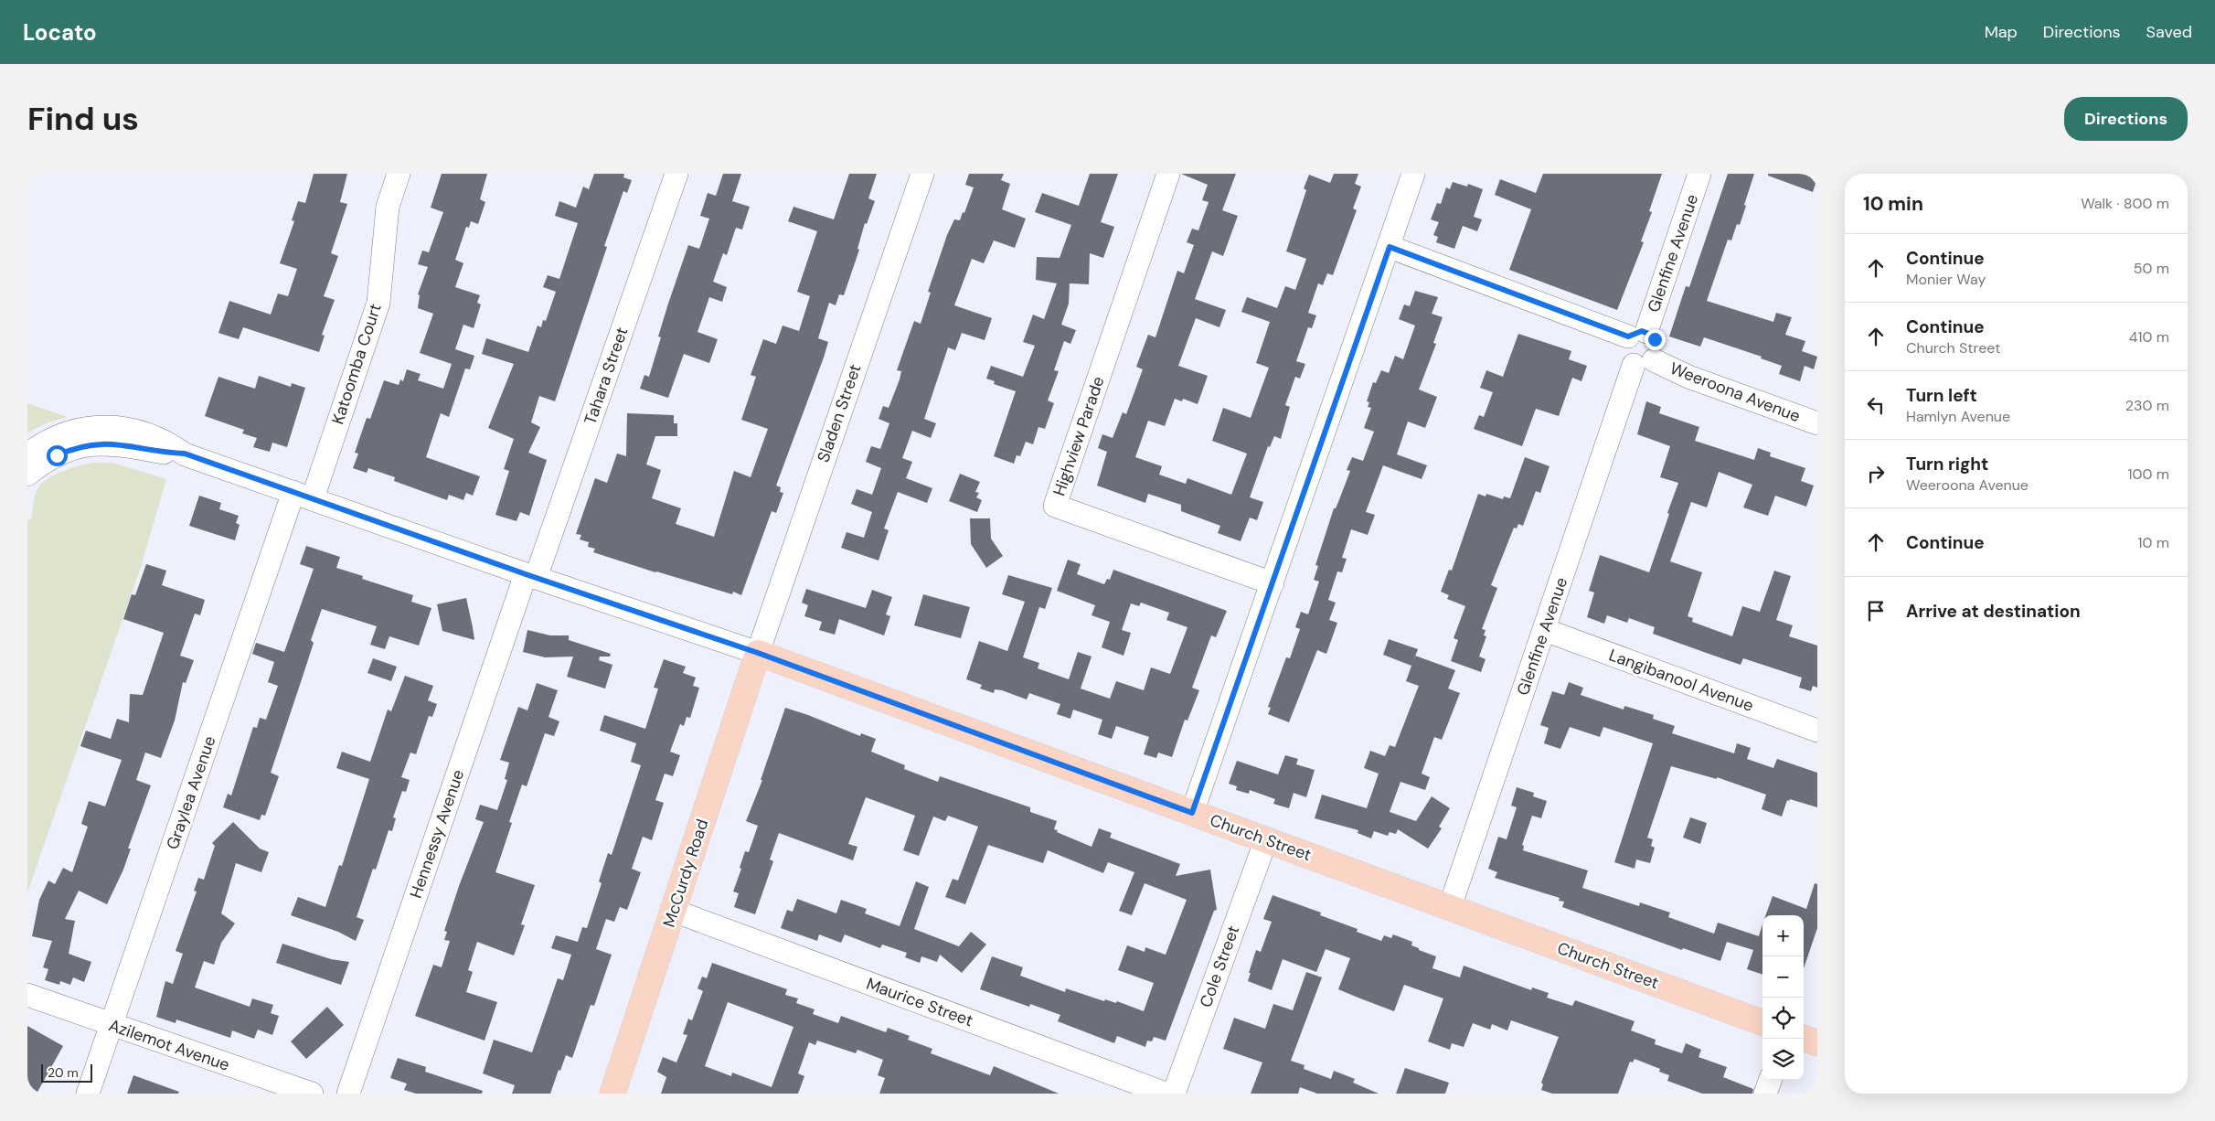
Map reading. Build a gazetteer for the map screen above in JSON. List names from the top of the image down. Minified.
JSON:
{"streets":{"main road":["Church Street","McCurdy Road"],"street":["Glenfine Avenue","Katoomba Court","Tahara Street","Weeroona Avenue","Sladen Street","Highview Parade","Langibanool Avenue","Graylea Avenue","Hennessy Avenue","Cole Street","Maurice Street","Azilemot Avenue"]},"crossings":[["Glenfine Avenue","Weeroona Avenue"],["Glenfine Avenue","Langibanool Avenue"],["Glenfine Avenue","Church Street"],["Katoomba Court","Graylea Avenue"],["Katoomba Court","Church Street"],["Tahara Street","Hennessy Avenue"],["Tahara Street","Church Street"],["Sladen Street","Church Street"],["Sladen Street","McCurdy Road"],["Graylea Avenue","Church Street"],["Graylea Avenue","Azilemot Avenue"],["Hennessy Avenue","Church Street"],["Church Street","McCurdy Road"],["Church Street","Cole Street"],["McCurdy Road","Maurice Street"]],"scale_bar":"20 m","page":{"header":"Locato","nav":["Map","Directions","Saved"],"buttons":"Directions","title":"Find us","heading":["10 min","Walk · 800 m"],"list":[["Continue","Monier Way","50 m"],["Continue","Church Street","410 m"],["Turn left","Hamlyn Avenue","230 m"],["Turn right","Weeroona Avenue","100 m"],["Continue","10 m"],"Arrive at destination"],"map_buttons":["+","−"],"scale":"20 m"}}
